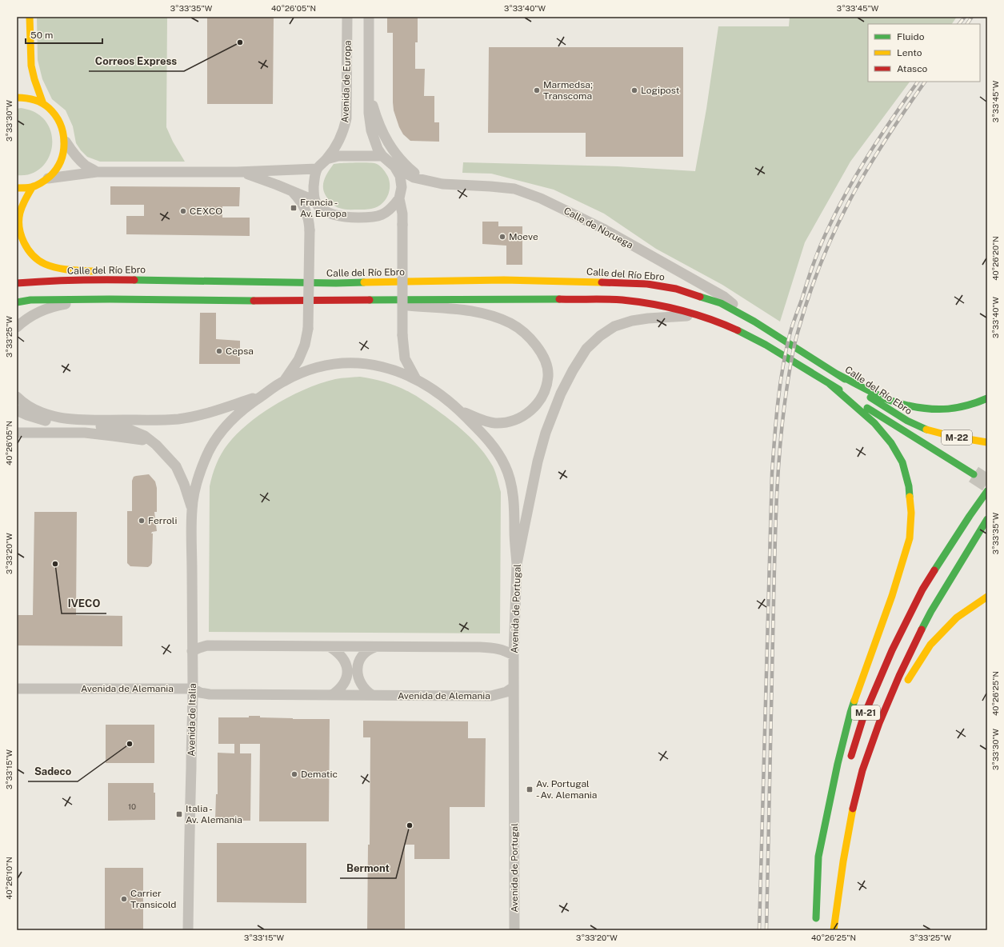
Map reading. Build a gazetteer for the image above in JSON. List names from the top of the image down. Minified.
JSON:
{"streets":{"main road":["Calle del Río Ebro","M-22","M-21"],"street":["Avenida de Europa","Calle de Noruega","Avenida de Portugal","Avenida de Alemania","Avenida de Italia"]},"crossings":[["Avenida de Europa","Calle de Noruega"],["Calle de Noruega","Calle del Río Ebro"],["Calle del Río Ebro","M-22"],["Calle del Río Ebro","Avenida de Portugal"],["Avenida de Portugal","Avenida de Alemania"],["Avenida de Alemania","Avenida de Italia"]],"places":{"other":["Correos Express","Marmedsa; Transcoma","Logipost","CEXCO","Moeve","Cepsa","Ferroli","IVECO","Sadeco","Dematic","Bermont","Carrier Transicold"],"transit":["Francia - Av. Europa","Av. Portugal - Av. Alemania","Italia - Av. Alemania"]},"house_numbers":["10"],"legend":["Fluido","Lento","Atasco"],"scale_bar":"50 m","coordinates":["3°33'35\"W","40°26'05\"N","3°33'40\"W","3°33'45\"W","3°33'30\"W","40°26'20\"N","3°33'25\"W","3°33'20\"W","40°26'25\"N","3°33'15\"W","40°26'10\"N"]}
